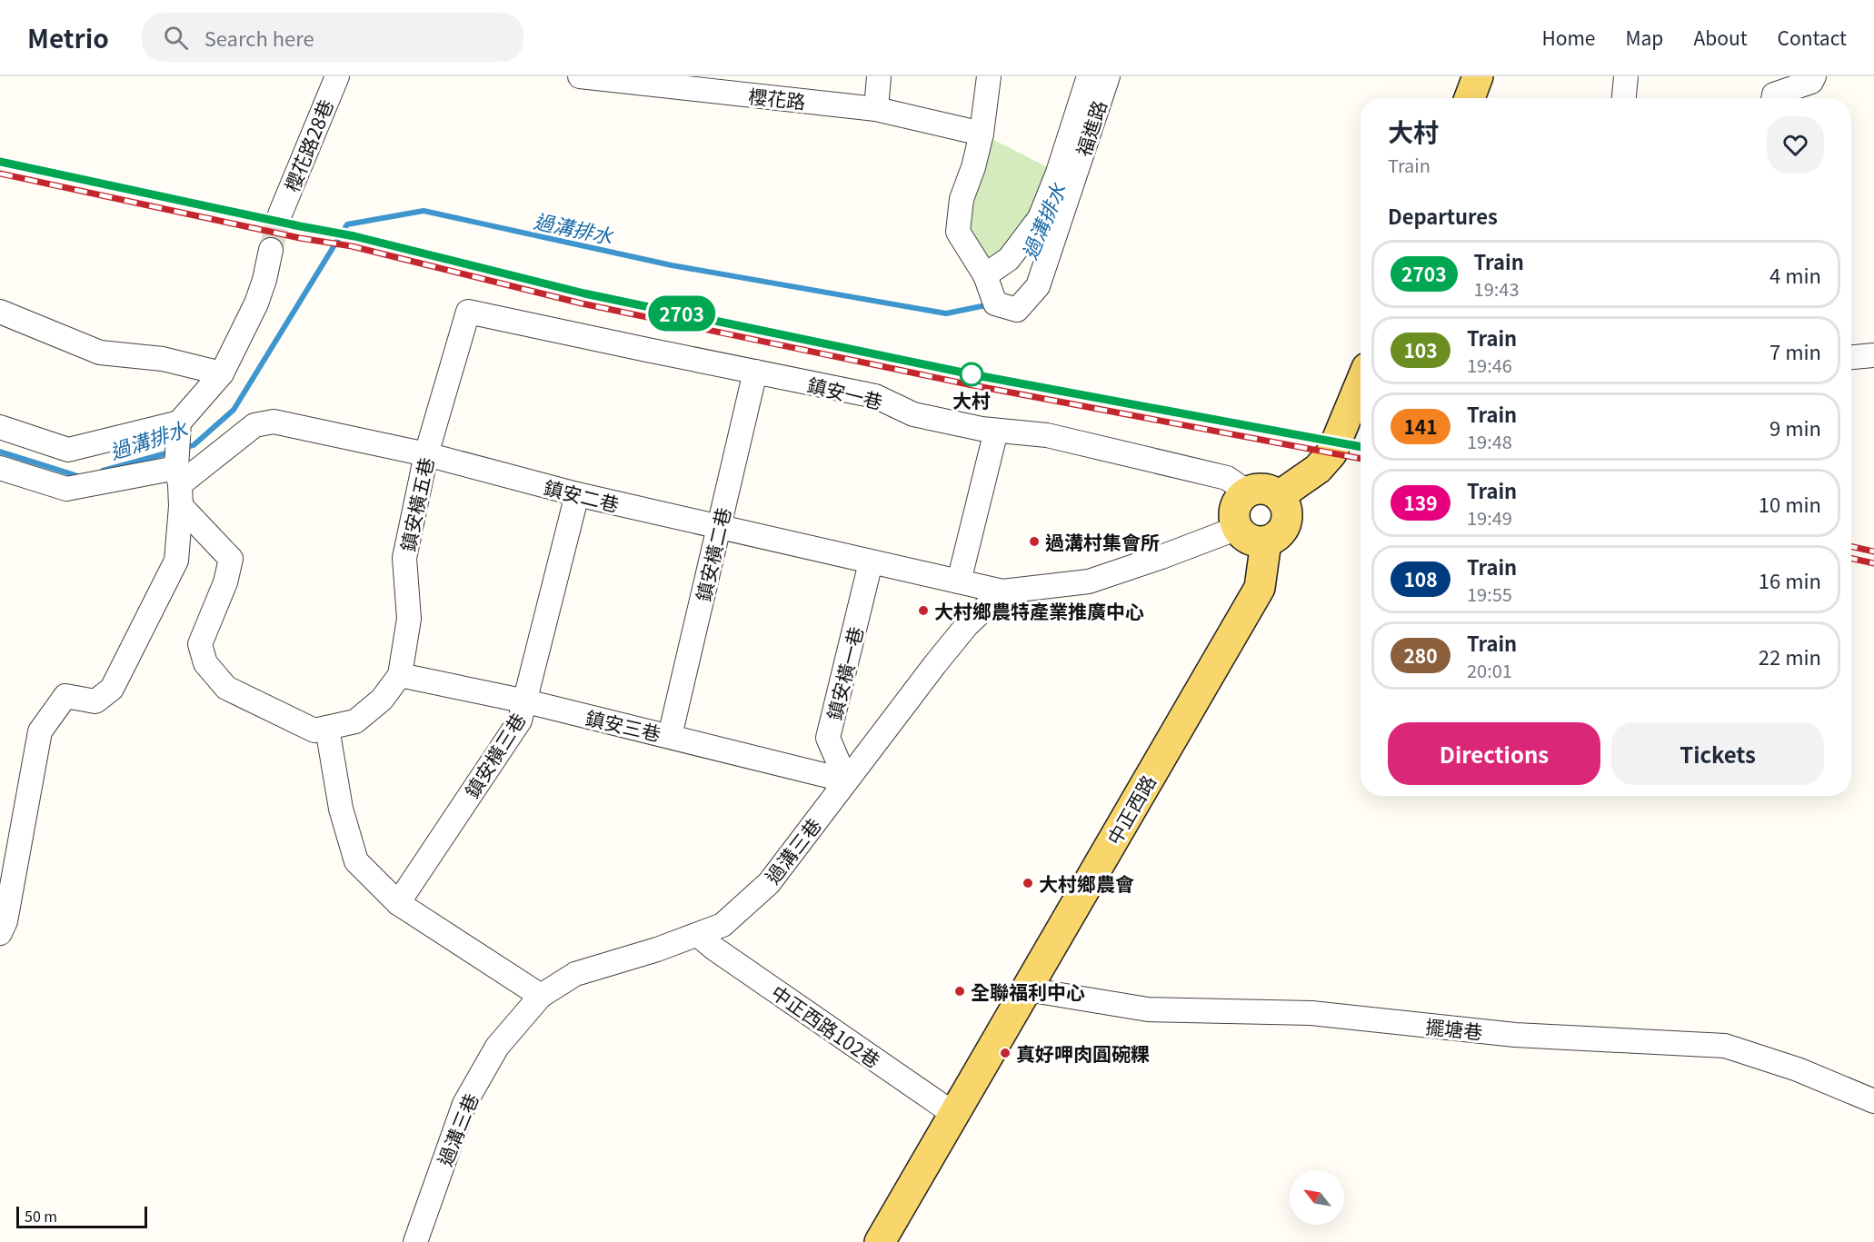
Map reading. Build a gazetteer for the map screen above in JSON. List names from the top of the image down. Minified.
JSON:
{"streets":{"main road":["中正西路"],"street":["櫻花路","福進路","櫻花路28巷","鎮安一巷","鎮安二巷","鎮安橫五巷","鎮安橫二巷","鎮安橫一巷","鎮安三巷","鎮安橫三巷","過溝三巷","中正西路102巷","擺塘巷"]},"crossings":[["鎮安一巷","鎮安橫五巷"],["鎮安一巷","鎮安橫二巷"],["鎮安一巷","中正西路"],["鎮安二巷","鎮安橫五巷"],["鎮安二巷","鎮安橫二巷"],["鎮安二巷","鎮安橫一巷"],["鎮安二巷","鎮安橫三巷"],["鎮安二巷","過溝三巷"],["鎮安橫五巷","鎮安三巷"],["鎮安橫二巷","鎮安三巷"],["鎮安橫一巷","鎮安三巷"],["鎮安橫一巷","過溝三巷"],["鎮安三巷","鎮安橫三巷"],["鎮安三巷","過溝三巷"],["中正西路","中正西路102巷"],["中正西路","擺塘巷"],["過溝三巷","中正西路102巷"]],"water":["過溝排水"],"places":["大村","過溝村集會所","大村鄉農特產業推廣中心","大村鄉農會","全聯福利中心","真好呷肉圓碗粿"],"scale_bar":"50 m","north":"top left","page":{"header":"Metrio","search":"Search here","nav":["Home","Map","About","Contact"],"on_map":"2703","heading":[["大村","Train"],"Departures"],"list":[{"mark":"2703","name":"Train","note":"19:43","value":"4 min"},{"mark":"103","name":"Train","note":"19:46","value":"7 min"},{"mark":"141","name":"Train","note":"19:48","value":"9 min"},{"mark":"139","name":"Train","note":"19:49","value":"10 min"},{"mark":"108","name":"Train","note":"19:55","value":"16 min"},{"mark":"280","name":"Train","note":"20:01","value":"22 min"}],"buttons":["Directions","Tickets"],"scale":"50 m"}}
